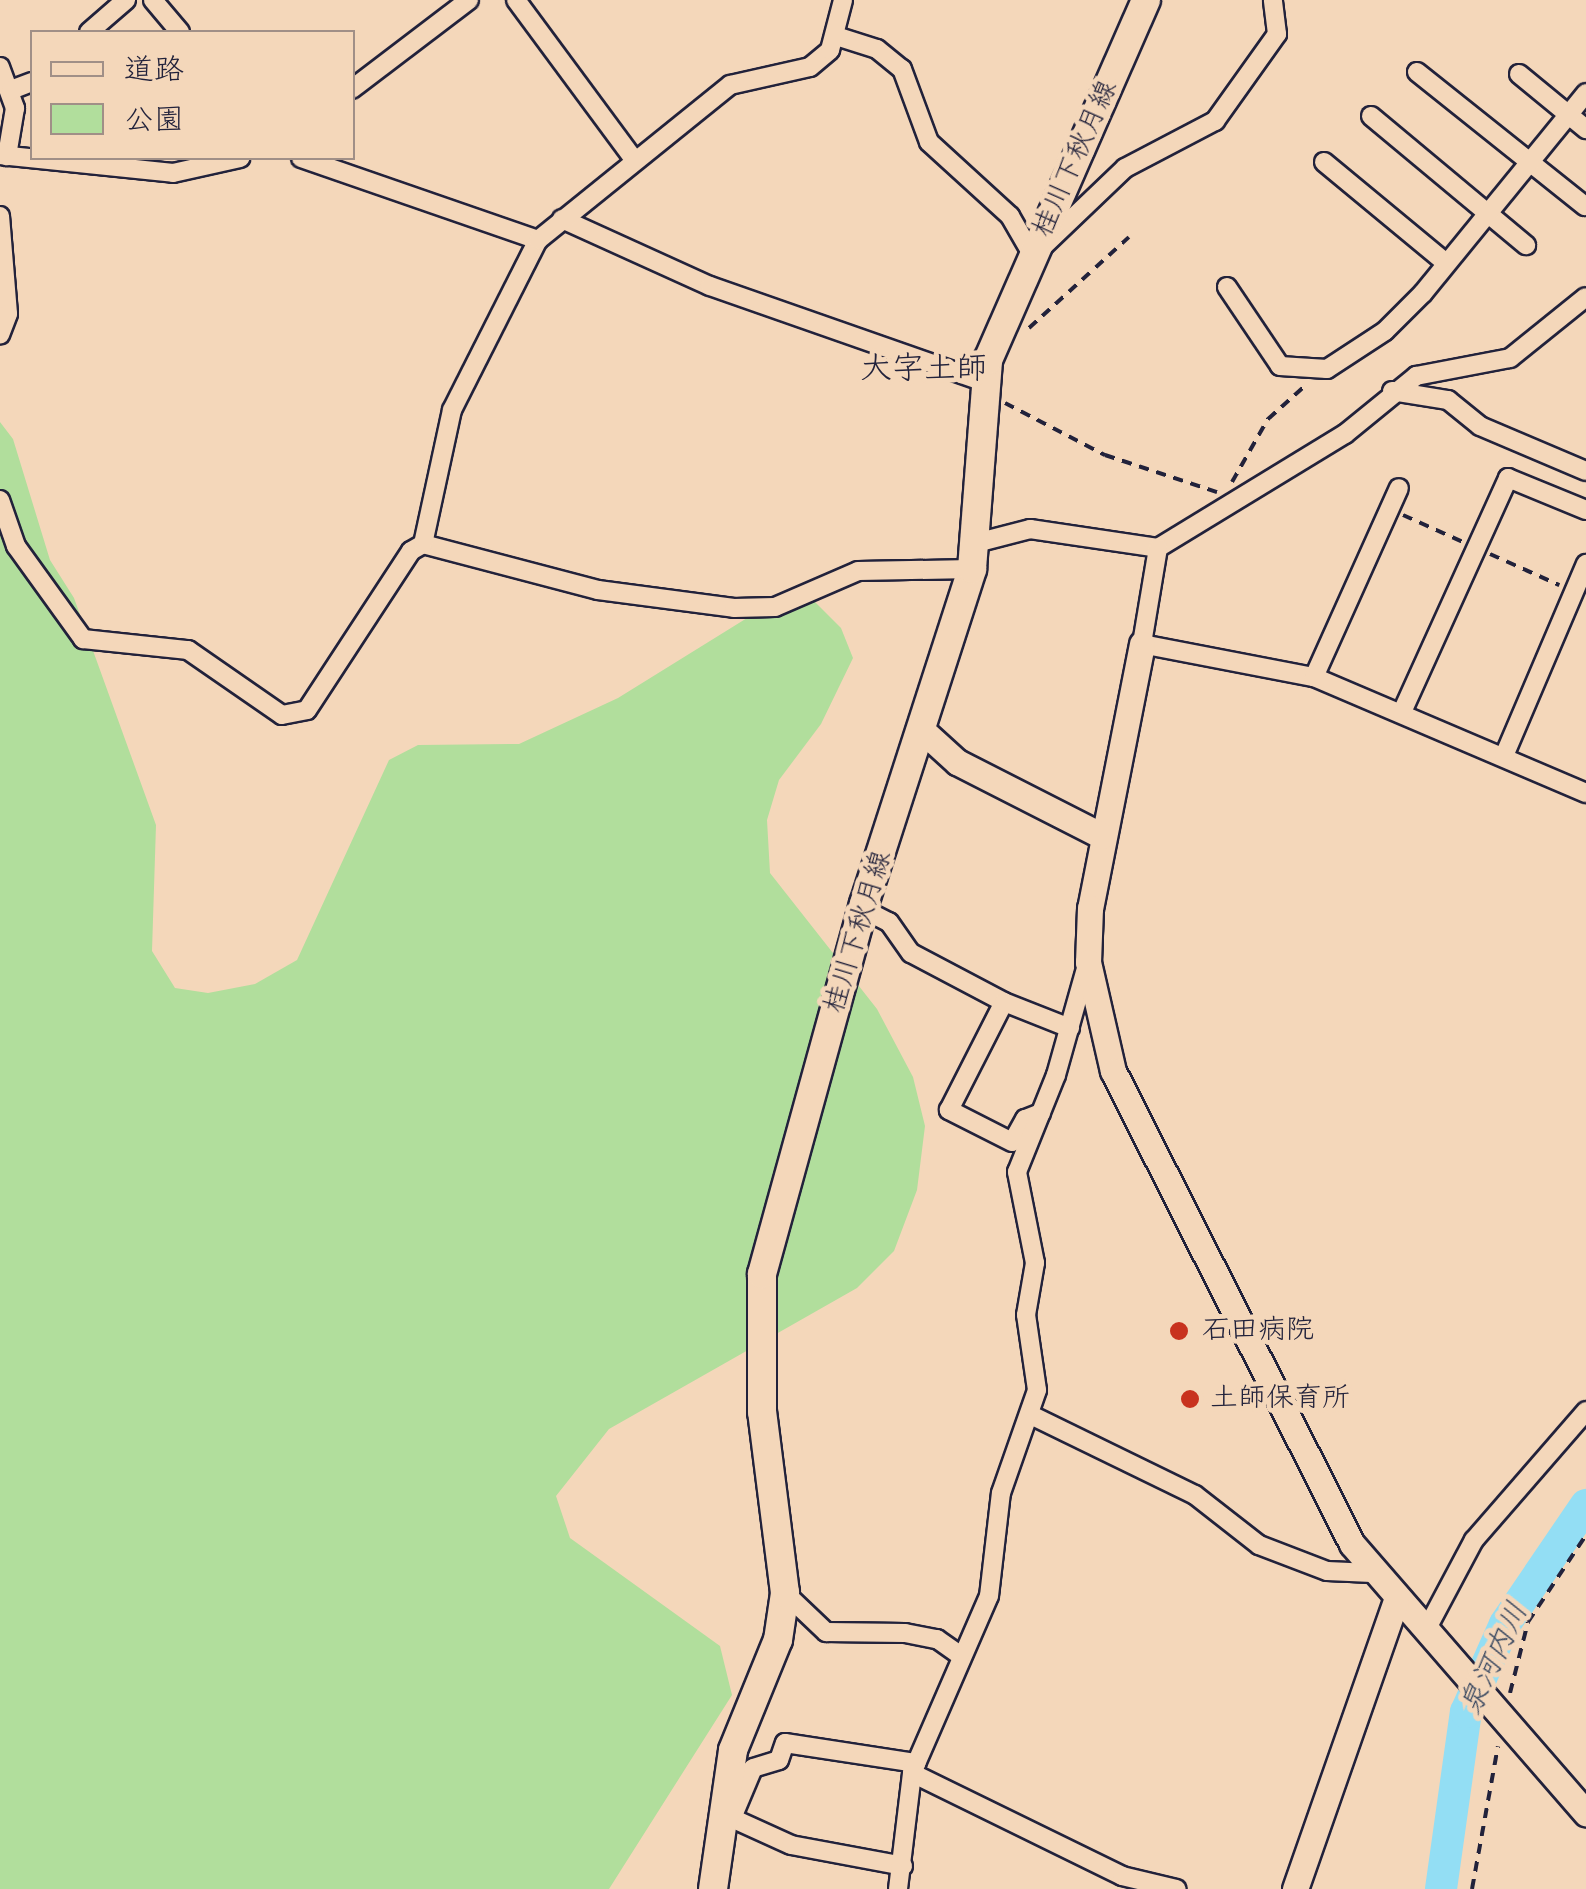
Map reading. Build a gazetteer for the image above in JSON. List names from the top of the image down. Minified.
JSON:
{"streets":{"main road":["桂川下秋月線"]},"districts":["大字土師"],"water":["泉河内川"],"places":["石田病院","土師保育所"],"legend":["道路","公園"]}
